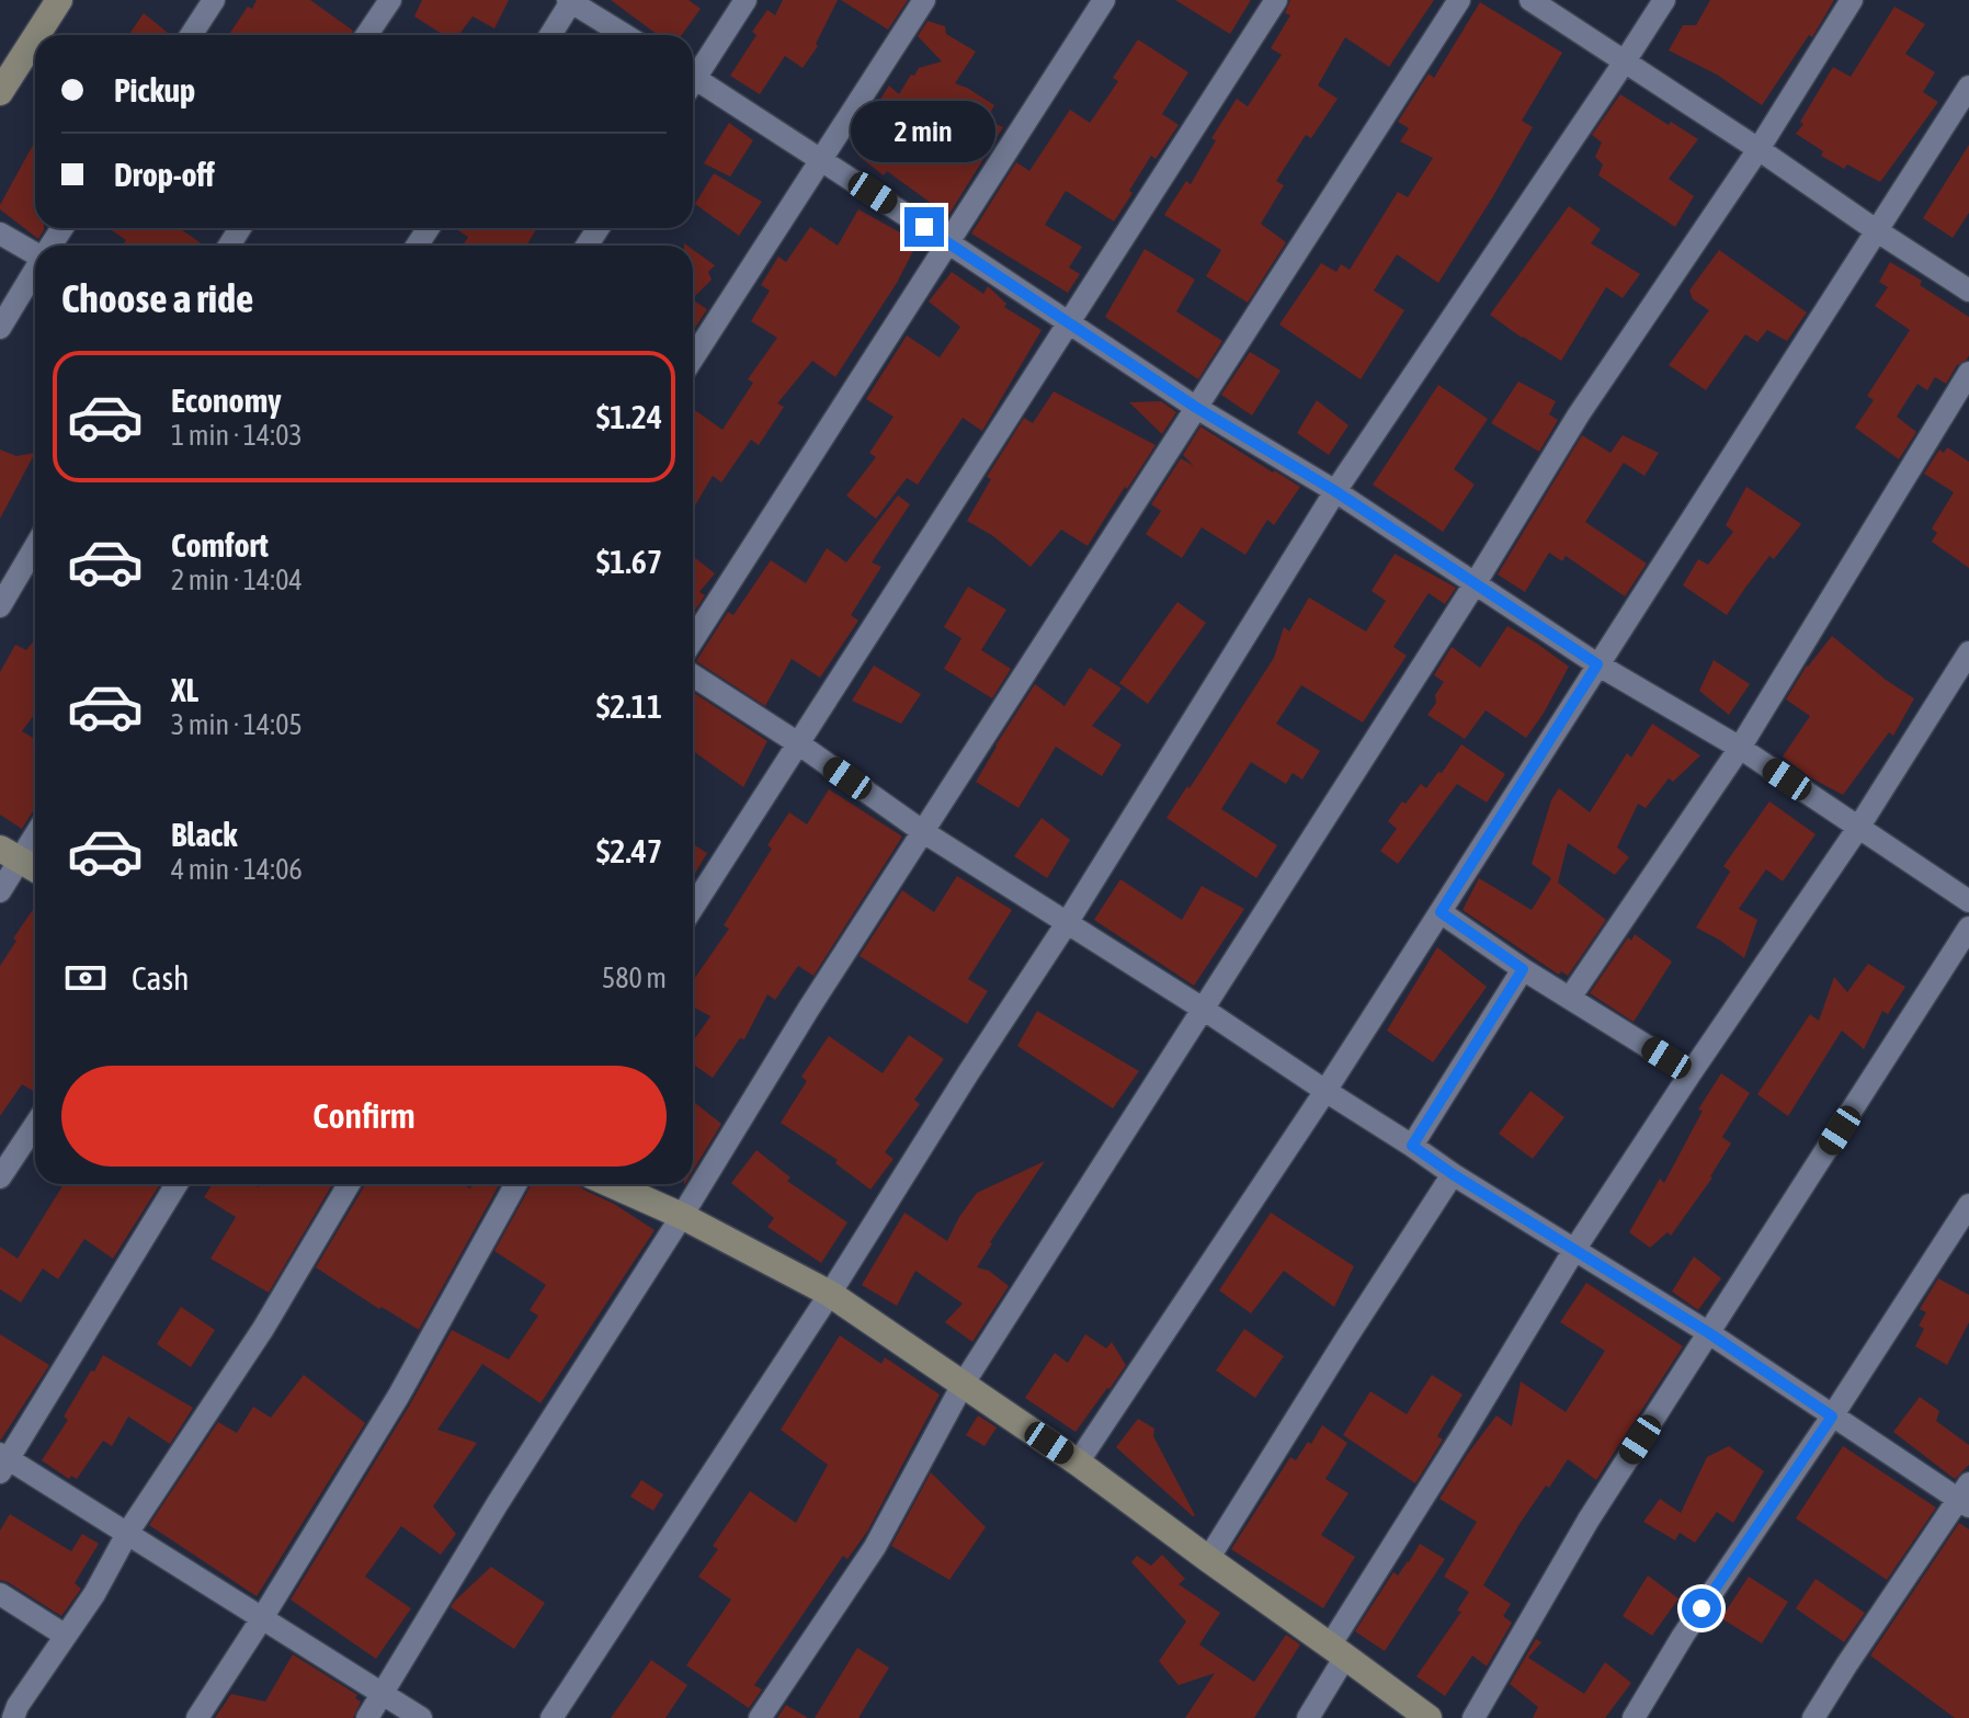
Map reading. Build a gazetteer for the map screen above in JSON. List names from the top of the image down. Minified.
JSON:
{"page":{"banner":["Pickup","Drop-off"],"bubble":"2 min","heading":"Choose a ride","list":[{"name":"Economy","note":"1 min · 14:03","value":"$1.24"},{"name":"Comfort","note":"2 min · 14:04","value":"$1.67"},{"name":"XL","note":"3 min · 14:05","value":"$2.11"},{"name":"Black","note":"4 min · 14:06","value":"$2.47"}],"pay":["Cash","580 m"],"buttons":"Confirm"}}
